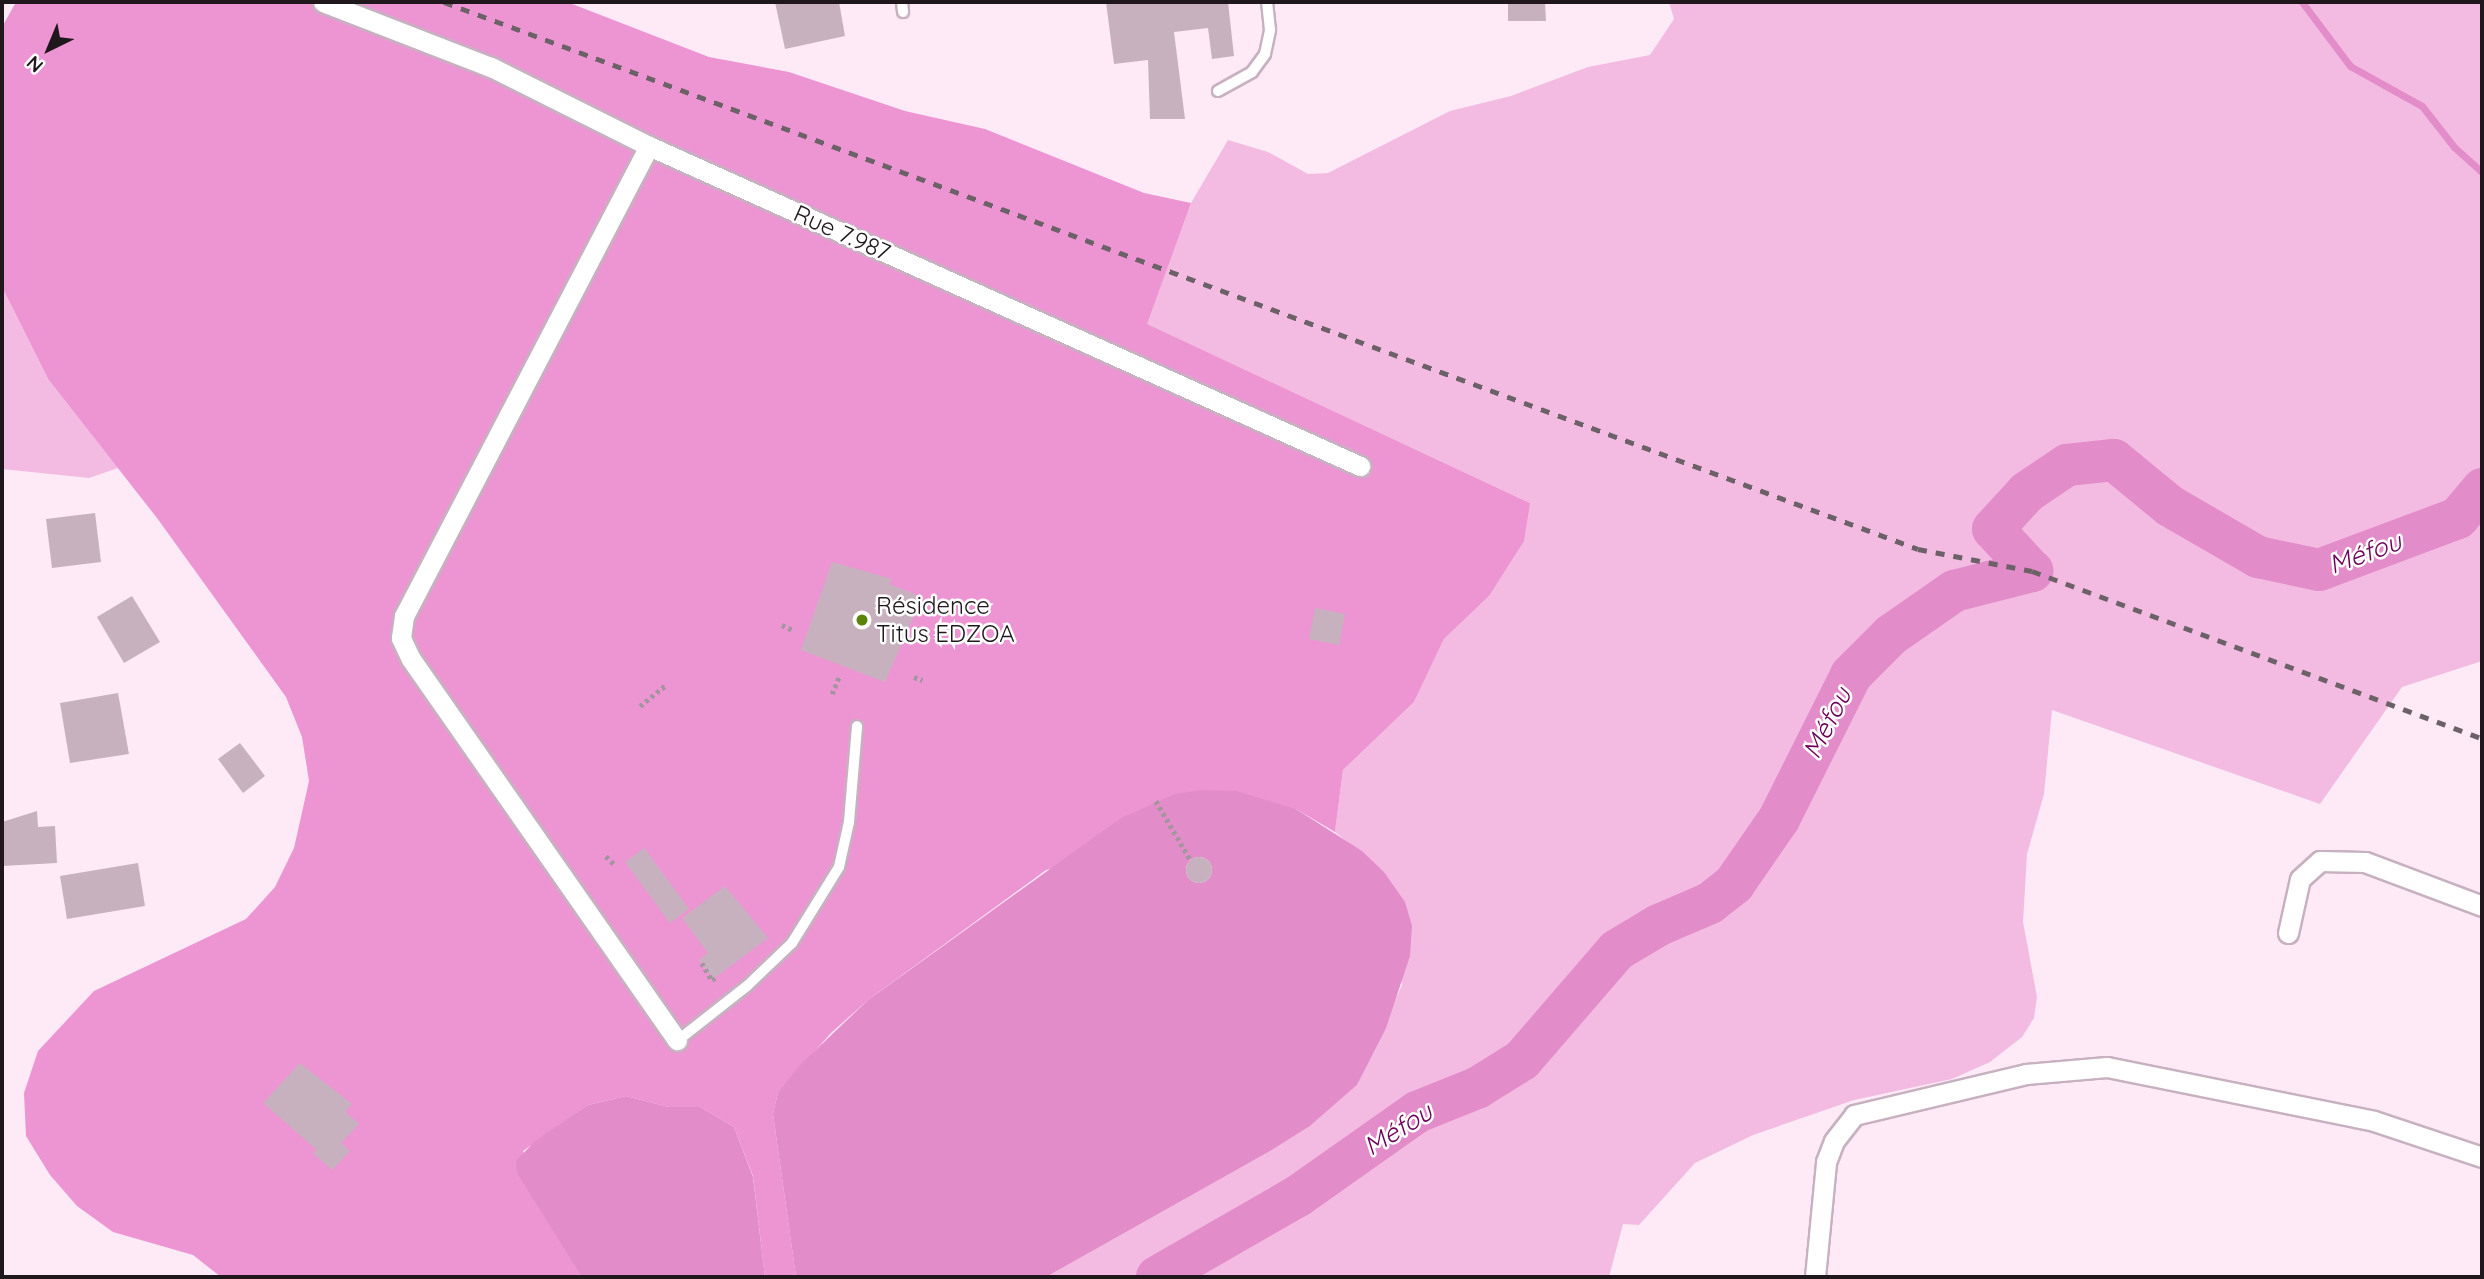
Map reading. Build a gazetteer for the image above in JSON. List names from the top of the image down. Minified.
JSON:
{"streets":{"street":["Rue 7.987"]},"water":["Méfou"],"places":["Résidence Titus EDZOA"],"north":"bottom left"}
